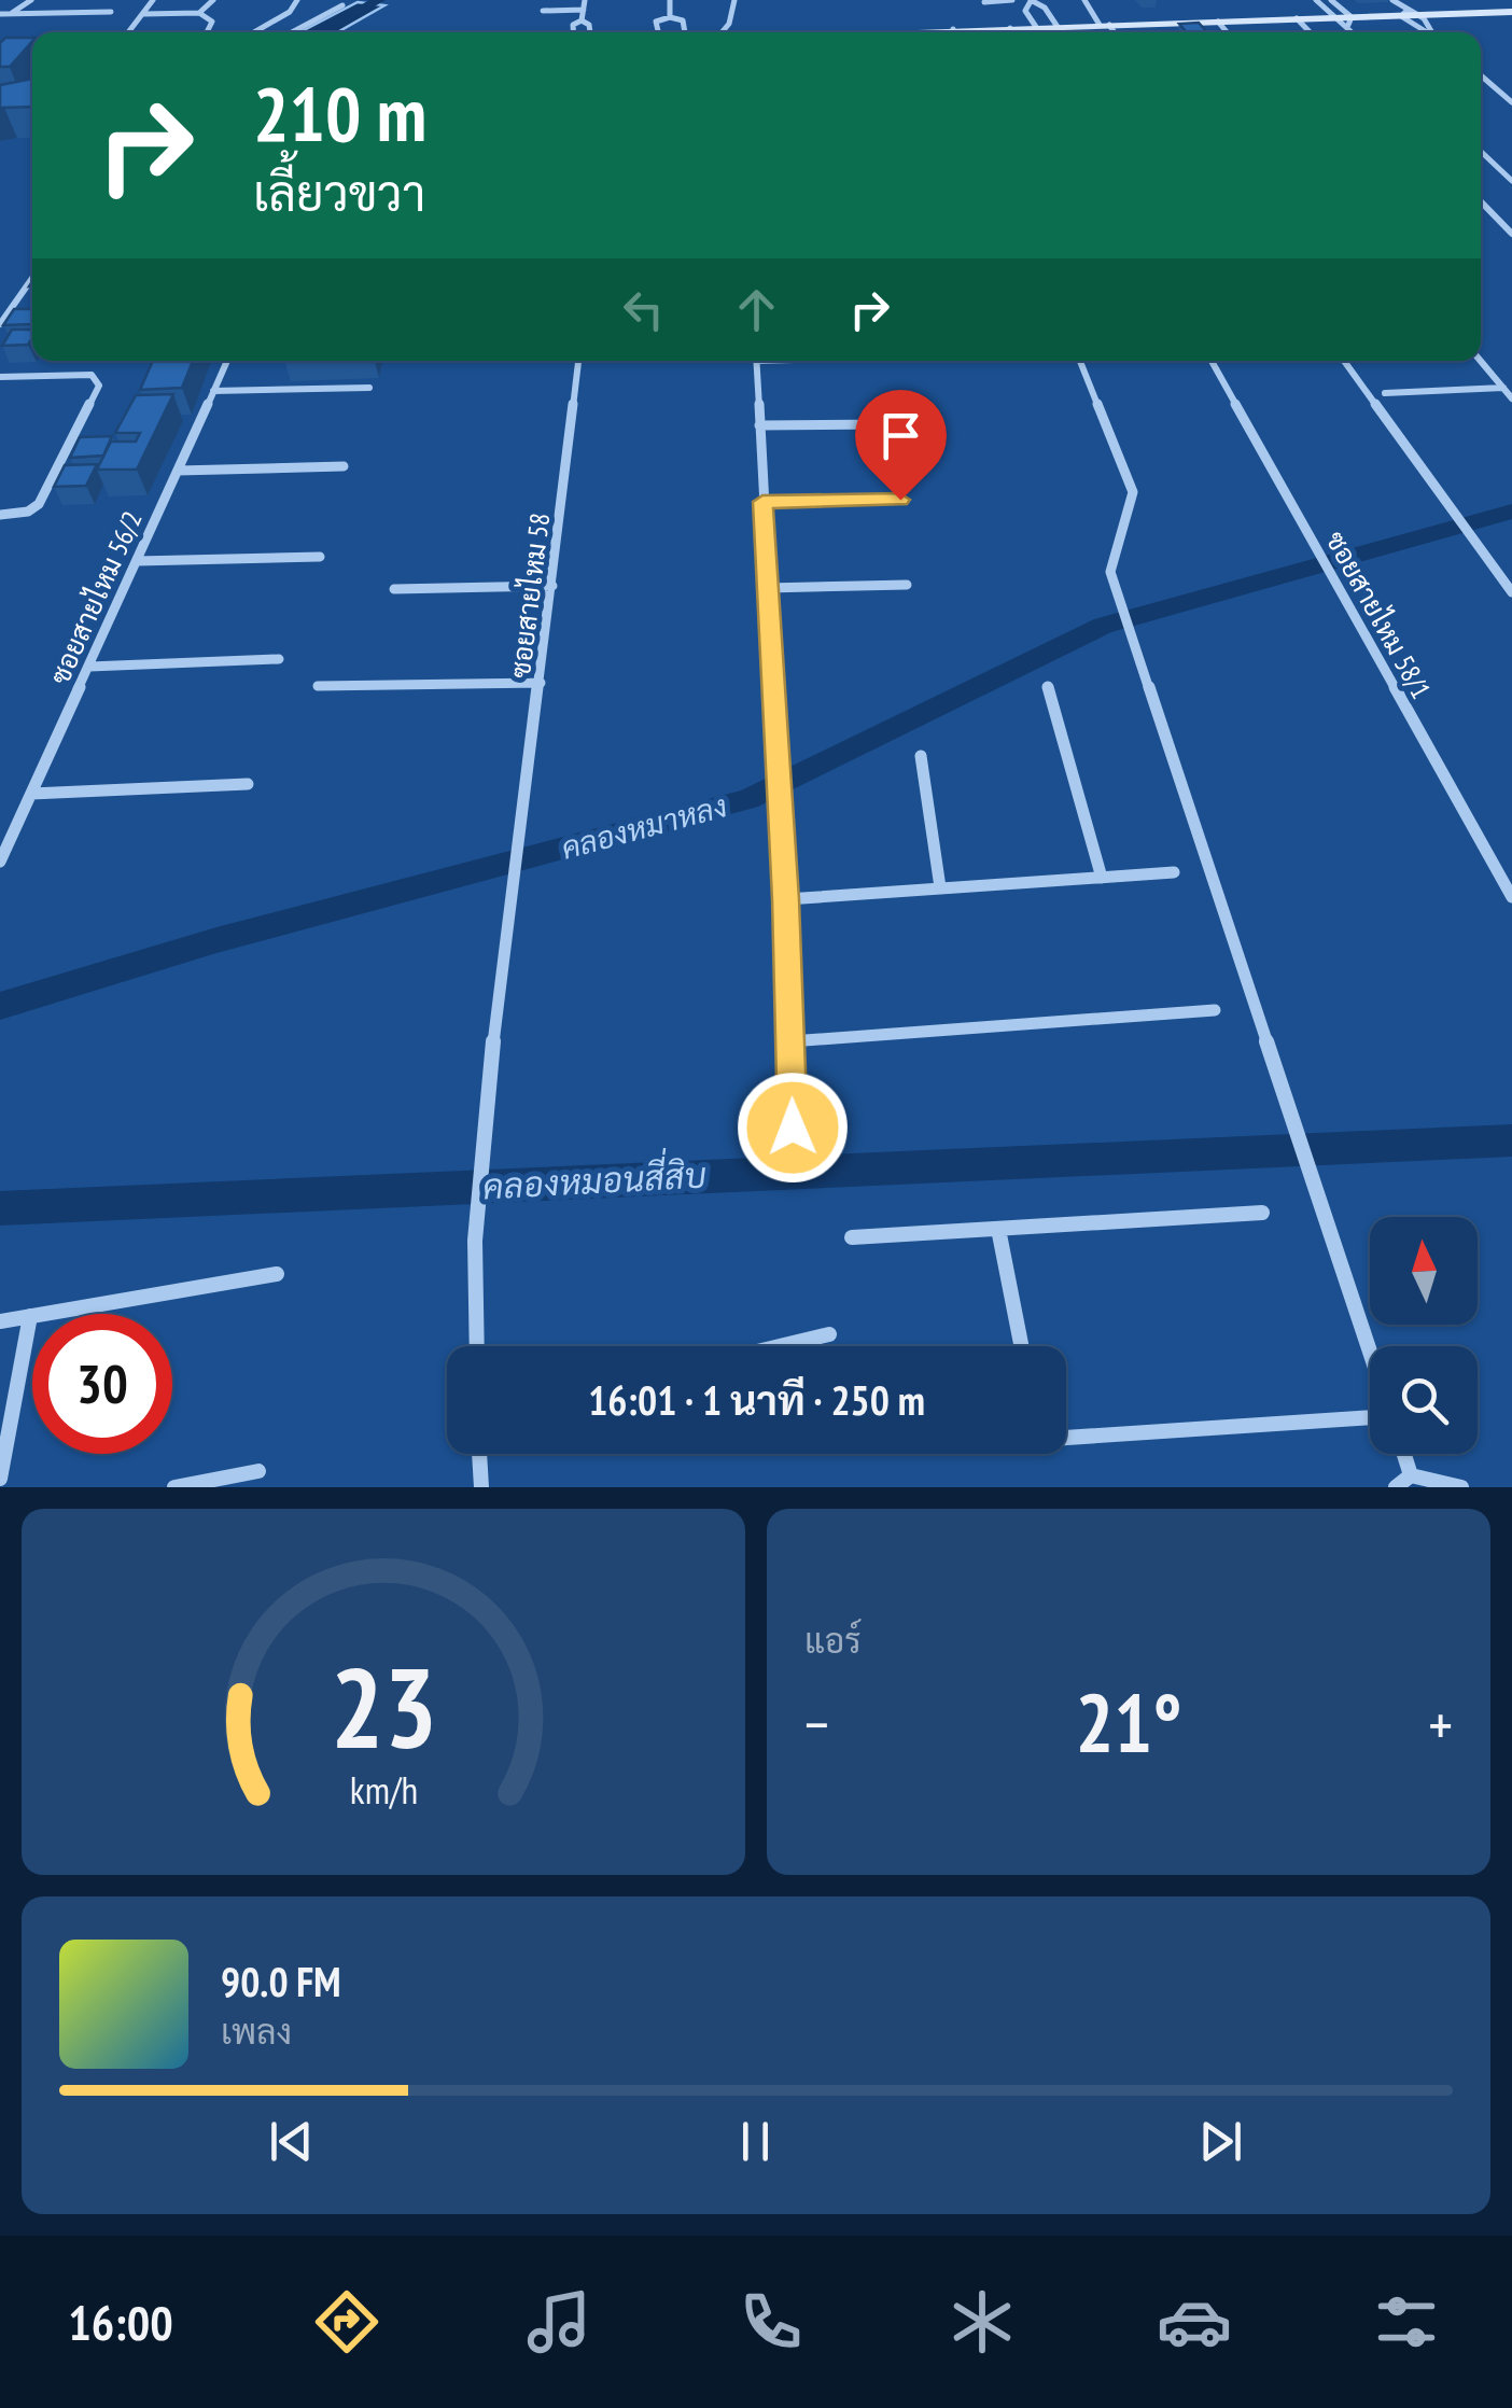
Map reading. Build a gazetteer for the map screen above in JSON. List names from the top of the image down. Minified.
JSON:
{"streets":{"street":["ซอยสายไหม 58","ซอยสายไหม 56/2","ซอยสายไหม 58/1"]},"water":["คลองหมาหลง","คลองหมอนสี่สิบ"],"north":"top","page":{"turn":["210 m","เลี้ยวขวา"],"limit":"30","trip":"16:01 · 1 นาที · 250 m","tile":"แอร์","heat":["−","21°","+"],"song":["90.0 FM","เพลง"],"tabs":"16:00","gauge":["23","km/h"]}}
